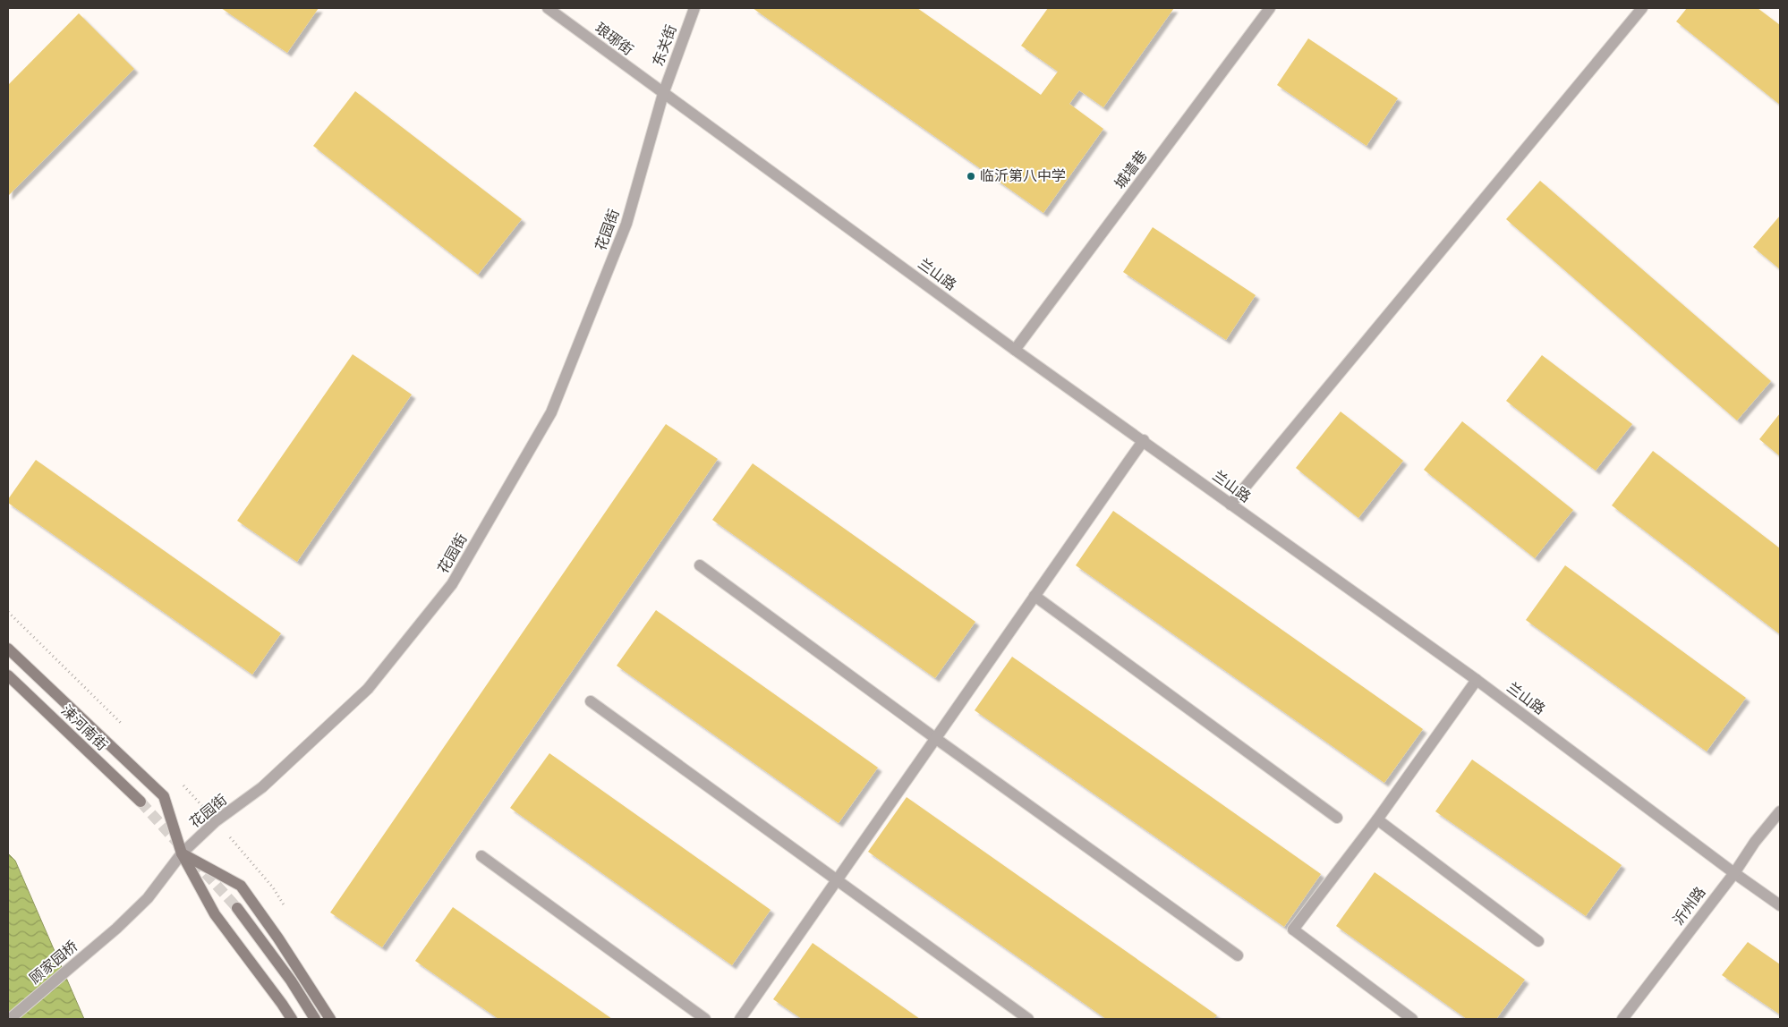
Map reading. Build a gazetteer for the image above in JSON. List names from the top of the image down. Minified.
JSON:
{"streets":{"main road":["涑河南街"],"street":["琅琊街","东关街","城墙巷","花园街","兰山路","沂州路","顾家园桥"]},"crossings":[["琅琊街","东关街"],["琅琊街","花园街"],["琅琊街","兰山路"],["东关街","花园街"],["东关街","兰山路"],["城墙巷","兰山路"],["花园街","兰山路"],["花园街","顾家园桥"],["兰山路","沂州路"]],"places":["临沂第八中学"]}
